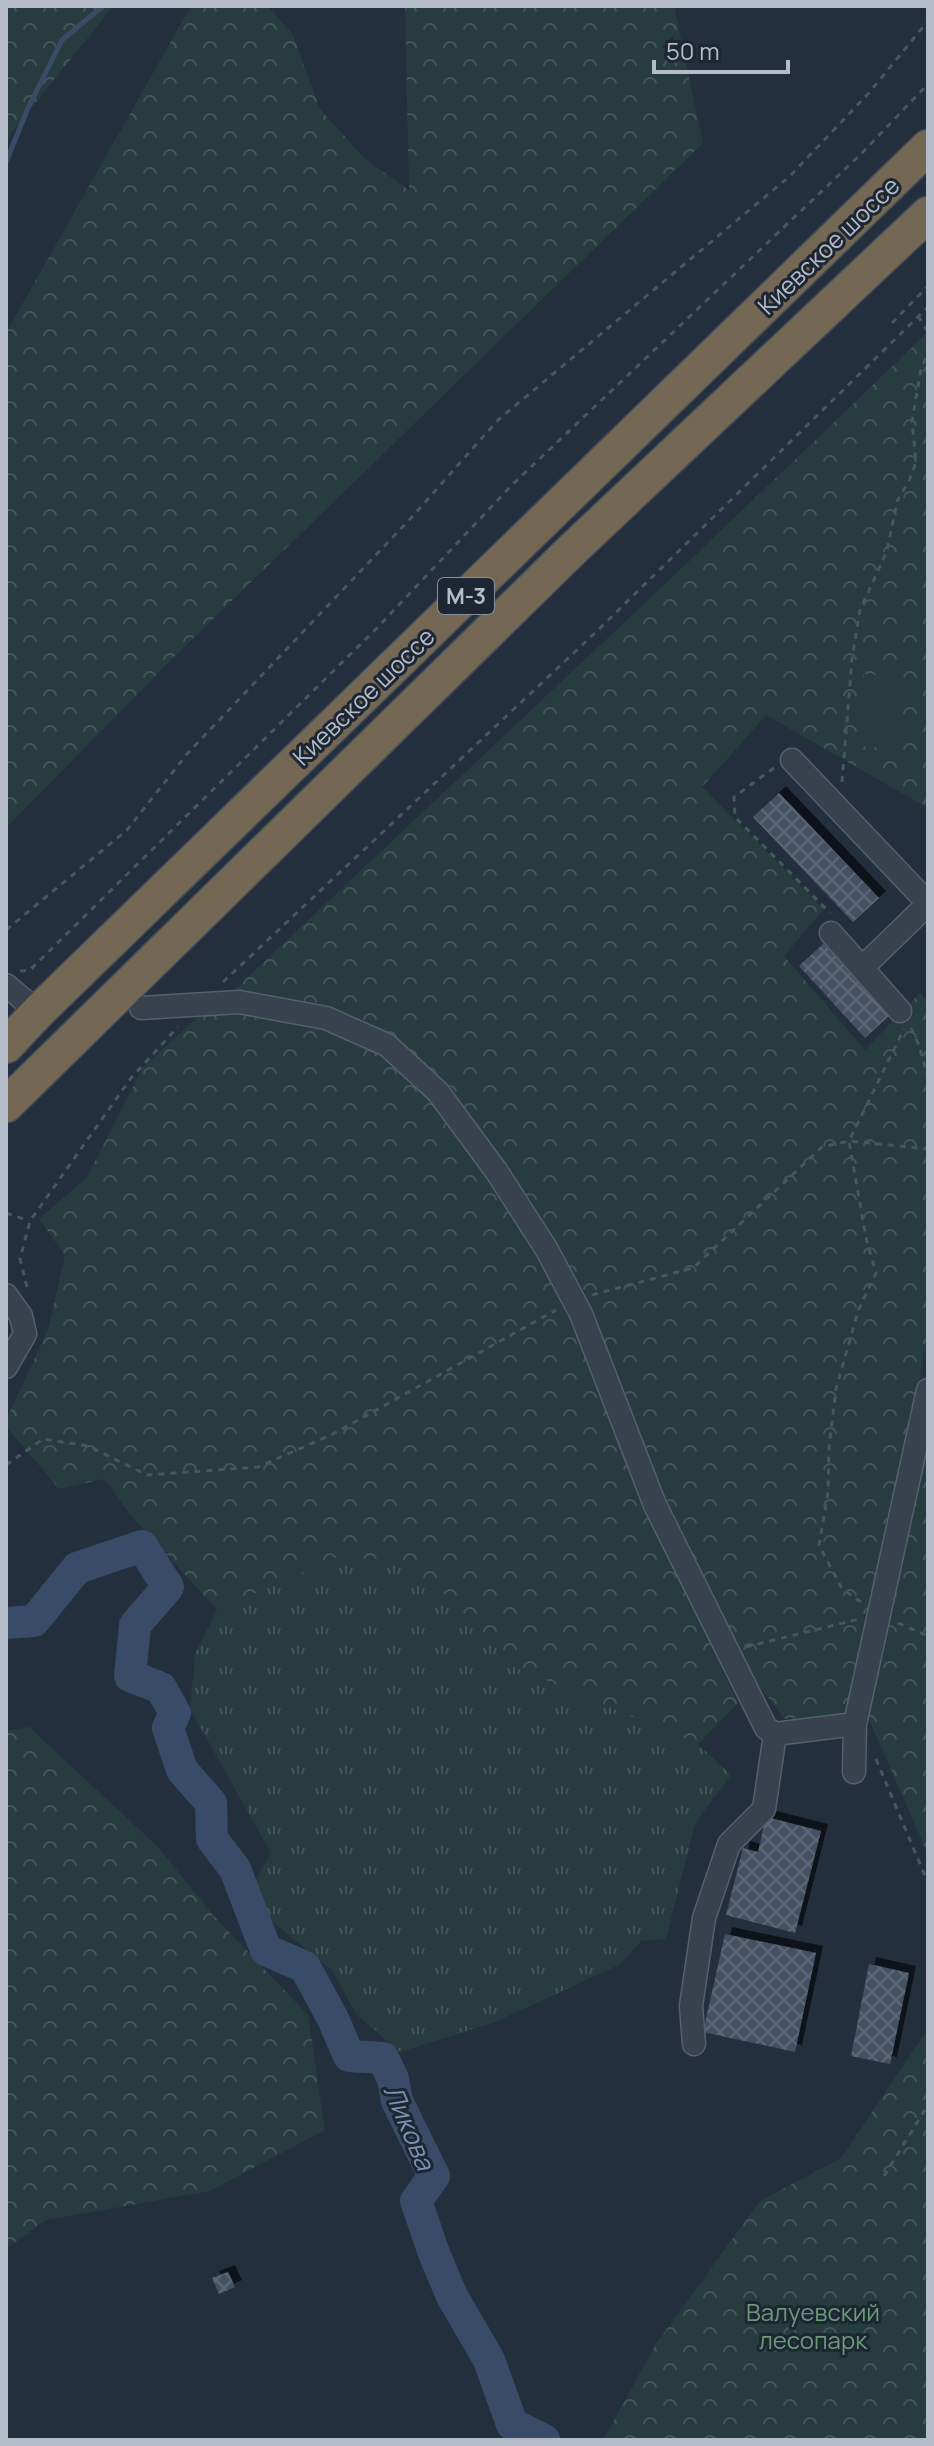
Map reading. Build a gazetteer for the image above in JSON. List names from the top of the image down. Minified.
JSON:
{"streets":{"highway":["Киевское шоссе","М-3"]},"water":["Ликова"],"parks":["Валуевский лесопарк"],"scale_bar":"50 m"}
